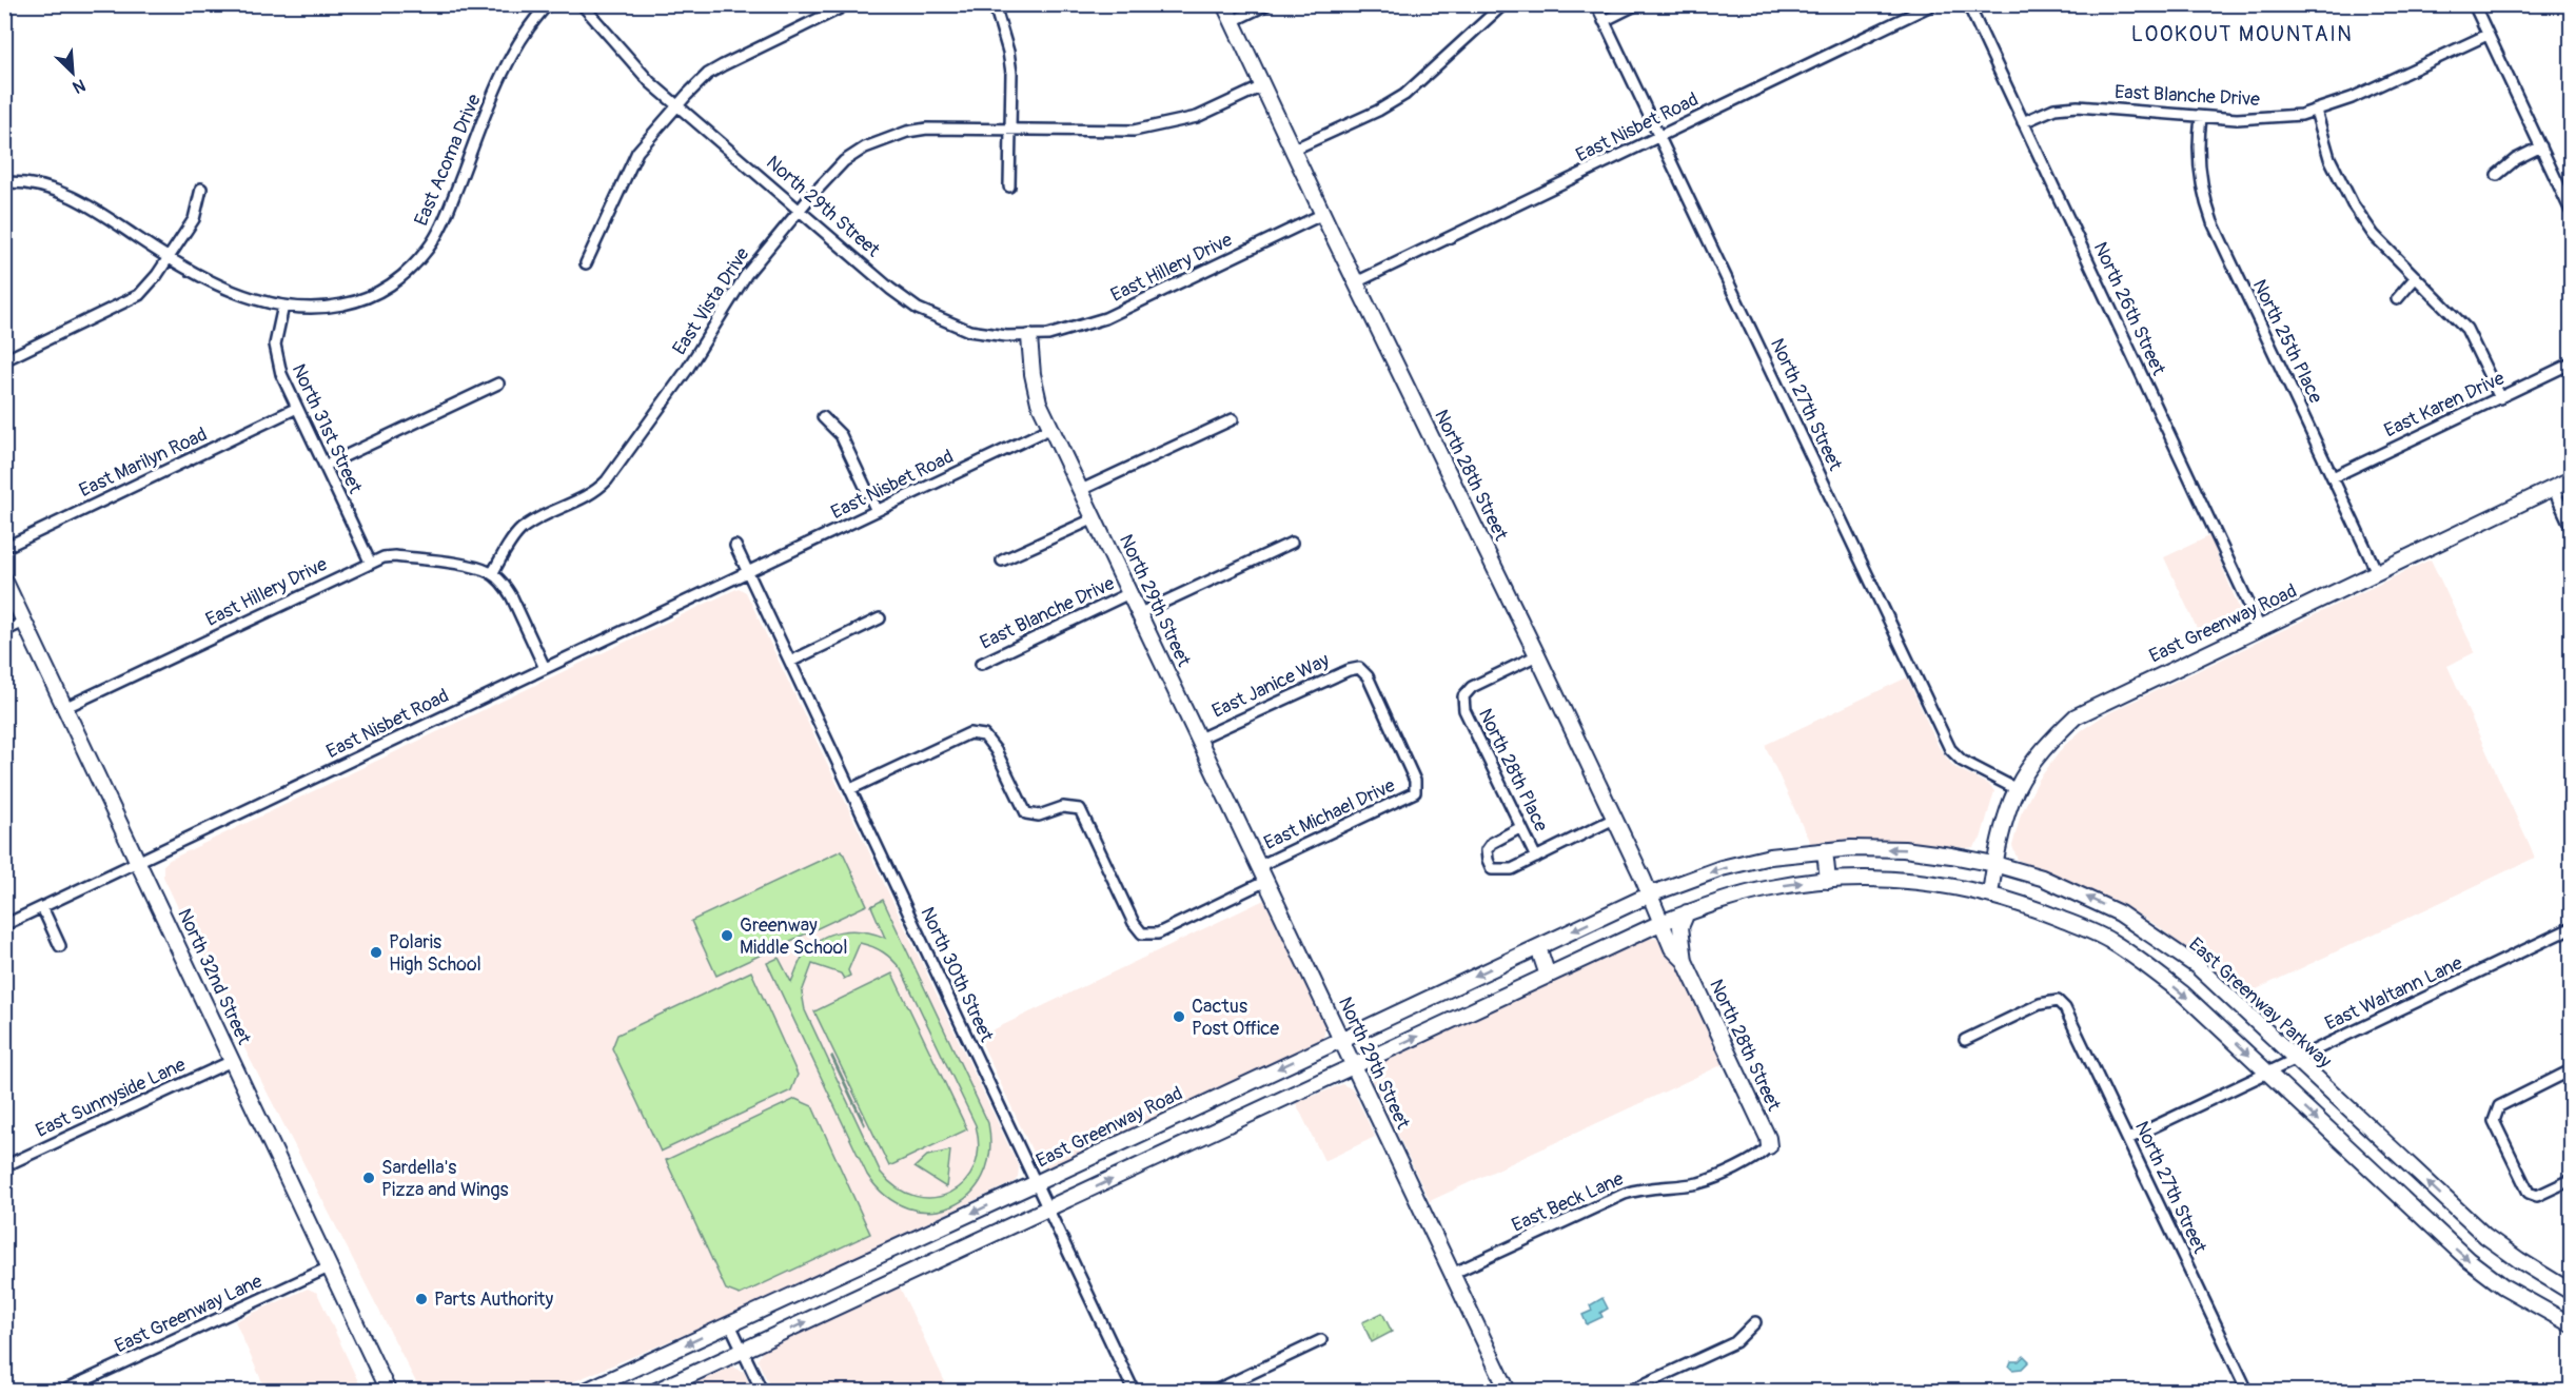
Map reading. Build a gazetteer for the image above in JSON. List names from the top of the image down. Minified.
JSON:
{"streets":{"main road":["North 29th Street","North 28th Street","East Greenway Road","North 32nd Street","East Greenway Parkway"],"street":["East Blanche Drive","East Nisbet Road","East Acoma Drive","East Hillery Drive","East Vista Drive","North 26th Street","North 25th Place","North 27th Street","East Karen Drive","North 31st Street","East Marilyn Road","East Janice Way","North 28th Place","East Michael Drive","North 30th Street","East Waltann Lane","East Sunnyside Lane","East Beck Lane","East Greenway Lane"]},"crossings":[["East Blanche Drive","North 29th Street"],["East Blanche Drive","North 26th Street"],["East Blanche Drive","North 25th Place"],["East Nisbet Road","North 29th Street"],["East Nisbet Road","North 27th Street"],["East Nisbet Road","North 28th Street"],["East Nisbet Road","North 30th Street"],["East Nisbet Road","North 32nd Street"],["East Acoma Drive","North 31st Street"],["North 29th Street","East Hillery Drive"],["North 29th Street","East Vista Drive"],["North 29th Street","East Greenway Road"],["North 29th Street","East Janice Way"],["North 29th Street","East Michael Drive"],["North 29th Street","East Beck Lane"],["East Hillery Drive","East Vista Drive"],["East Hillery Drive","North 31st Street"],["East Hillery Drive","North 28th Street"],["East Hillery Drive","North 32nd Street"],["East Vista Drive","North 28th Street"],["North 26th Street","East Greenway Road"],["North 25th Place","East Karen Drive"],["North 25th Place","East Greenway Road"],["North 27th Street","East Greenway Road"],["North 27th Street","East Waltann Lane"],["North 31st Street","East Marilyn Road"],["North 28th Street","East Greenway Road"],["North 28th Street","North 28th Place"],["North 28th Street","East Greenway Parkway"],["North 28th Street","East Beck Lane"],["East Greenway Road","North 30th Street"],["East Greenway Road","East Greenway Parkway"],["East Janice Way","East Michael Drive"],["East Michael Drive","North 30th Street"],["North 32nd Street","East Sunnyside Lane"],["North 32nd Street","East Greenway Lane"],["East Waltann Lane","East Greenway Parkway"]],"districts":["LOOKOUT MOUNTAIN"],"places":["Greenway Middle School","Polaris High School","Cactus Post Office","Sardella's Pizza and Wings","Parts Authority"],"north":"bottom right"}
